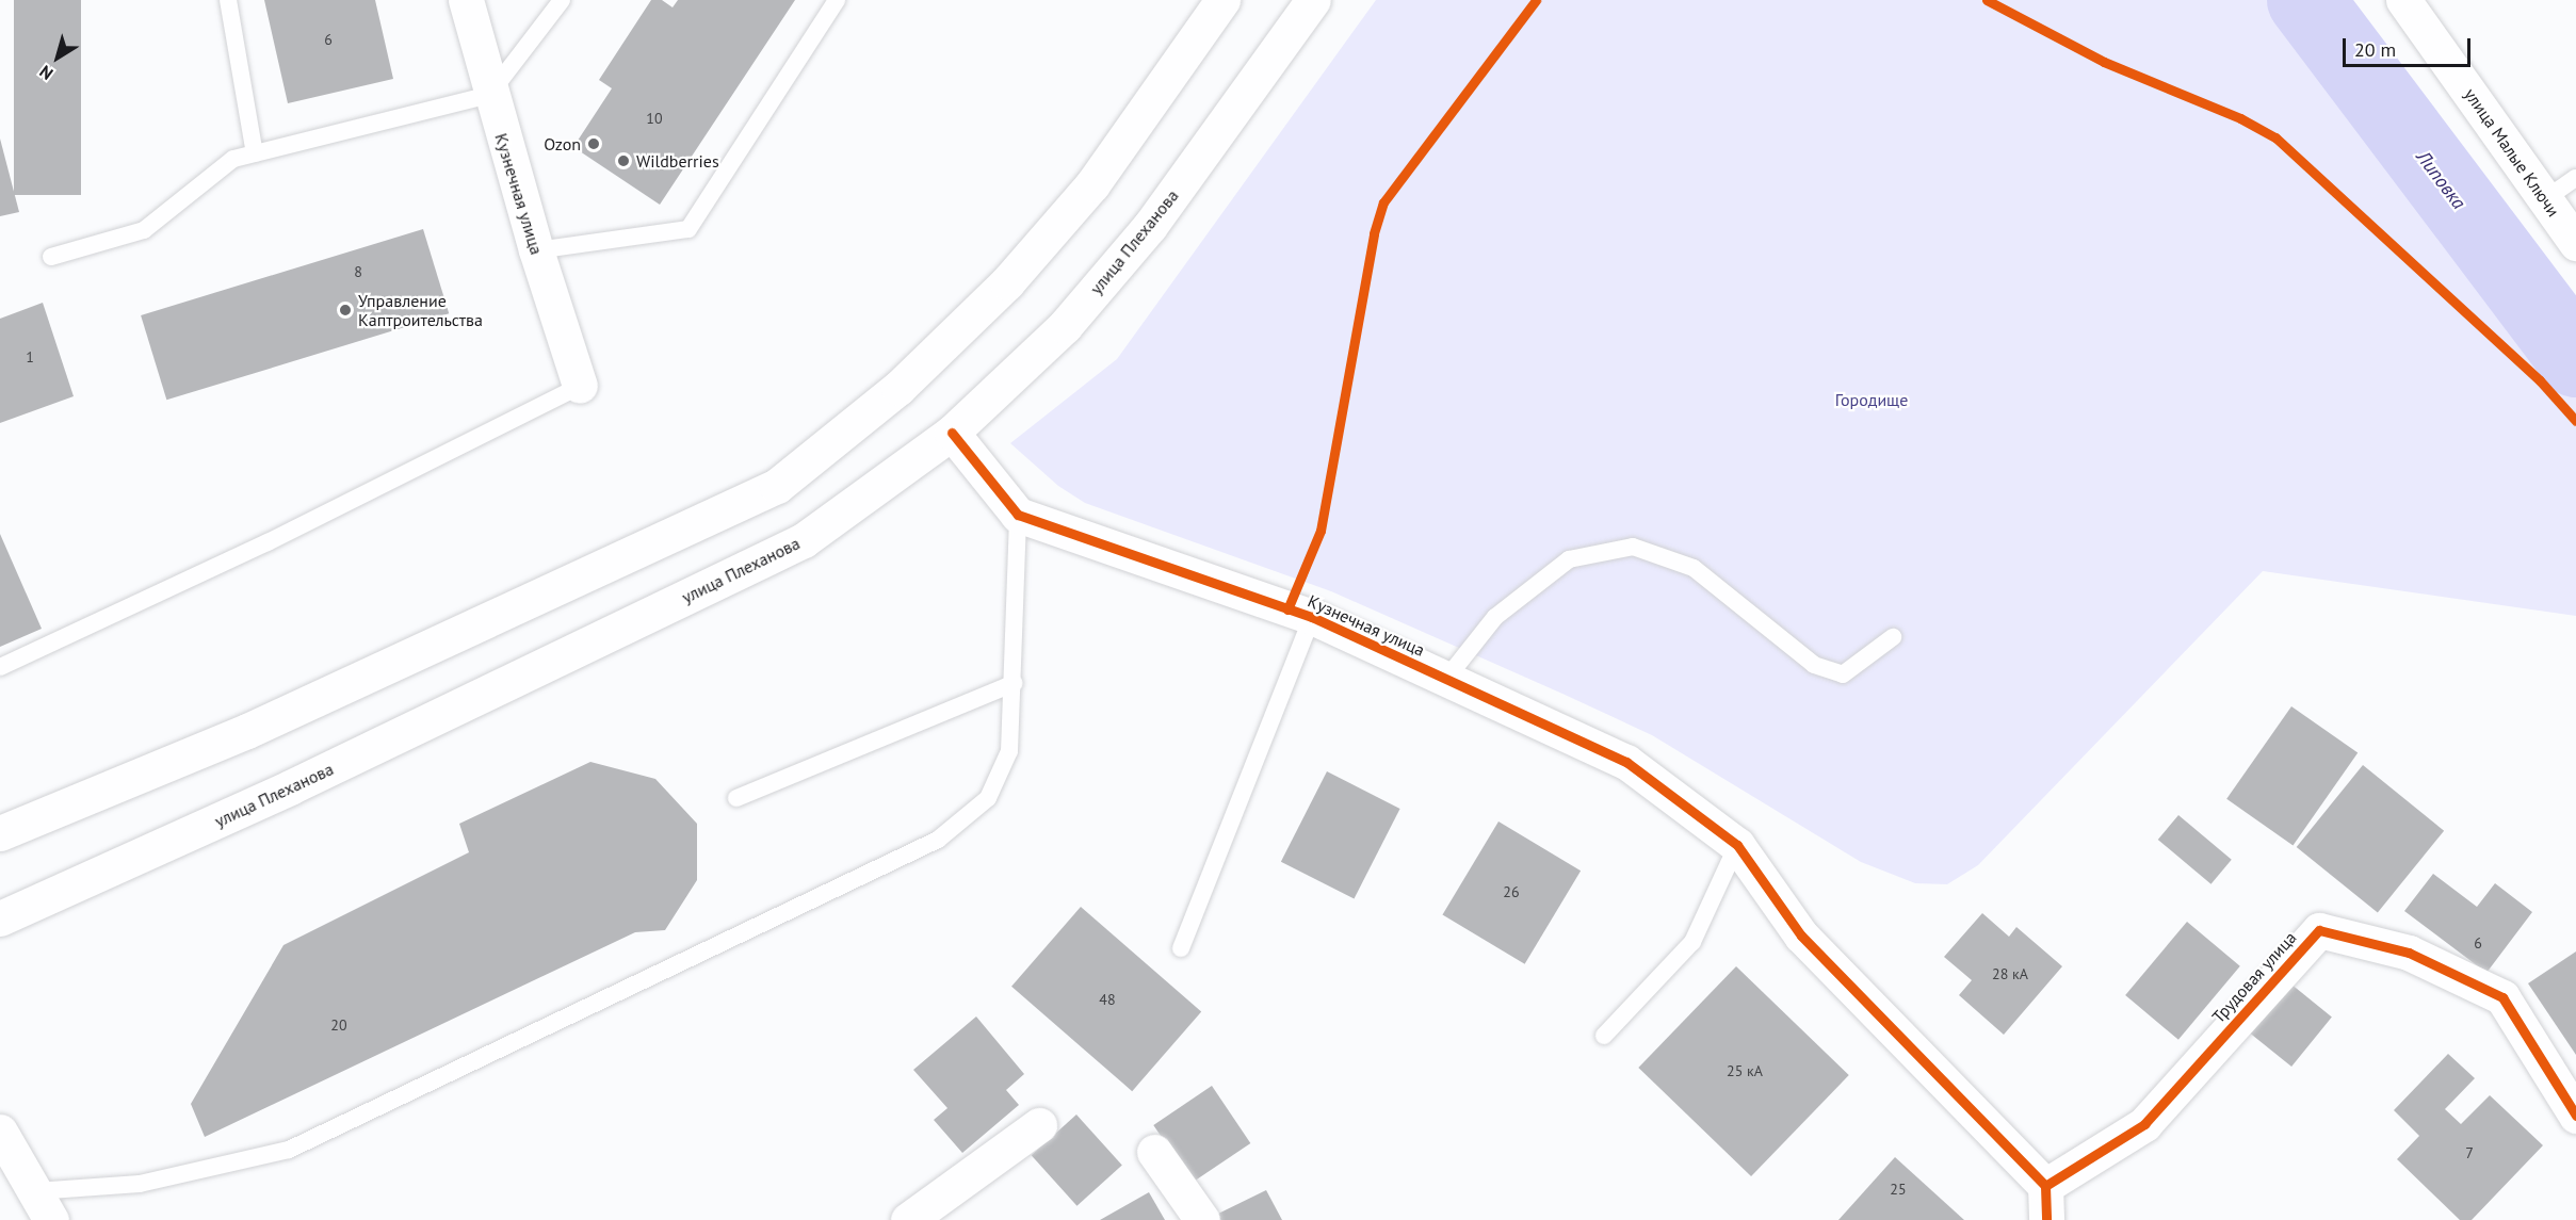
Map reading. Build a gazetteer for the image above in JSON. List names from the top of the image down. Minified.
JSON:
{"streets":{"street":["улица Малые Ключи","Кузнечная улица","улица Плеханова","Трудовая улица"]},"water":["Липовка"],"parks":["Городище"],"places":["Ozon","Wildberries","Управление Каптроительства"],"house_numbers":["6","10","8","1","26","6","28 кА","48","20","25 кА","7","25"],"scale_bar":"20 m","north":"bottom left"}
